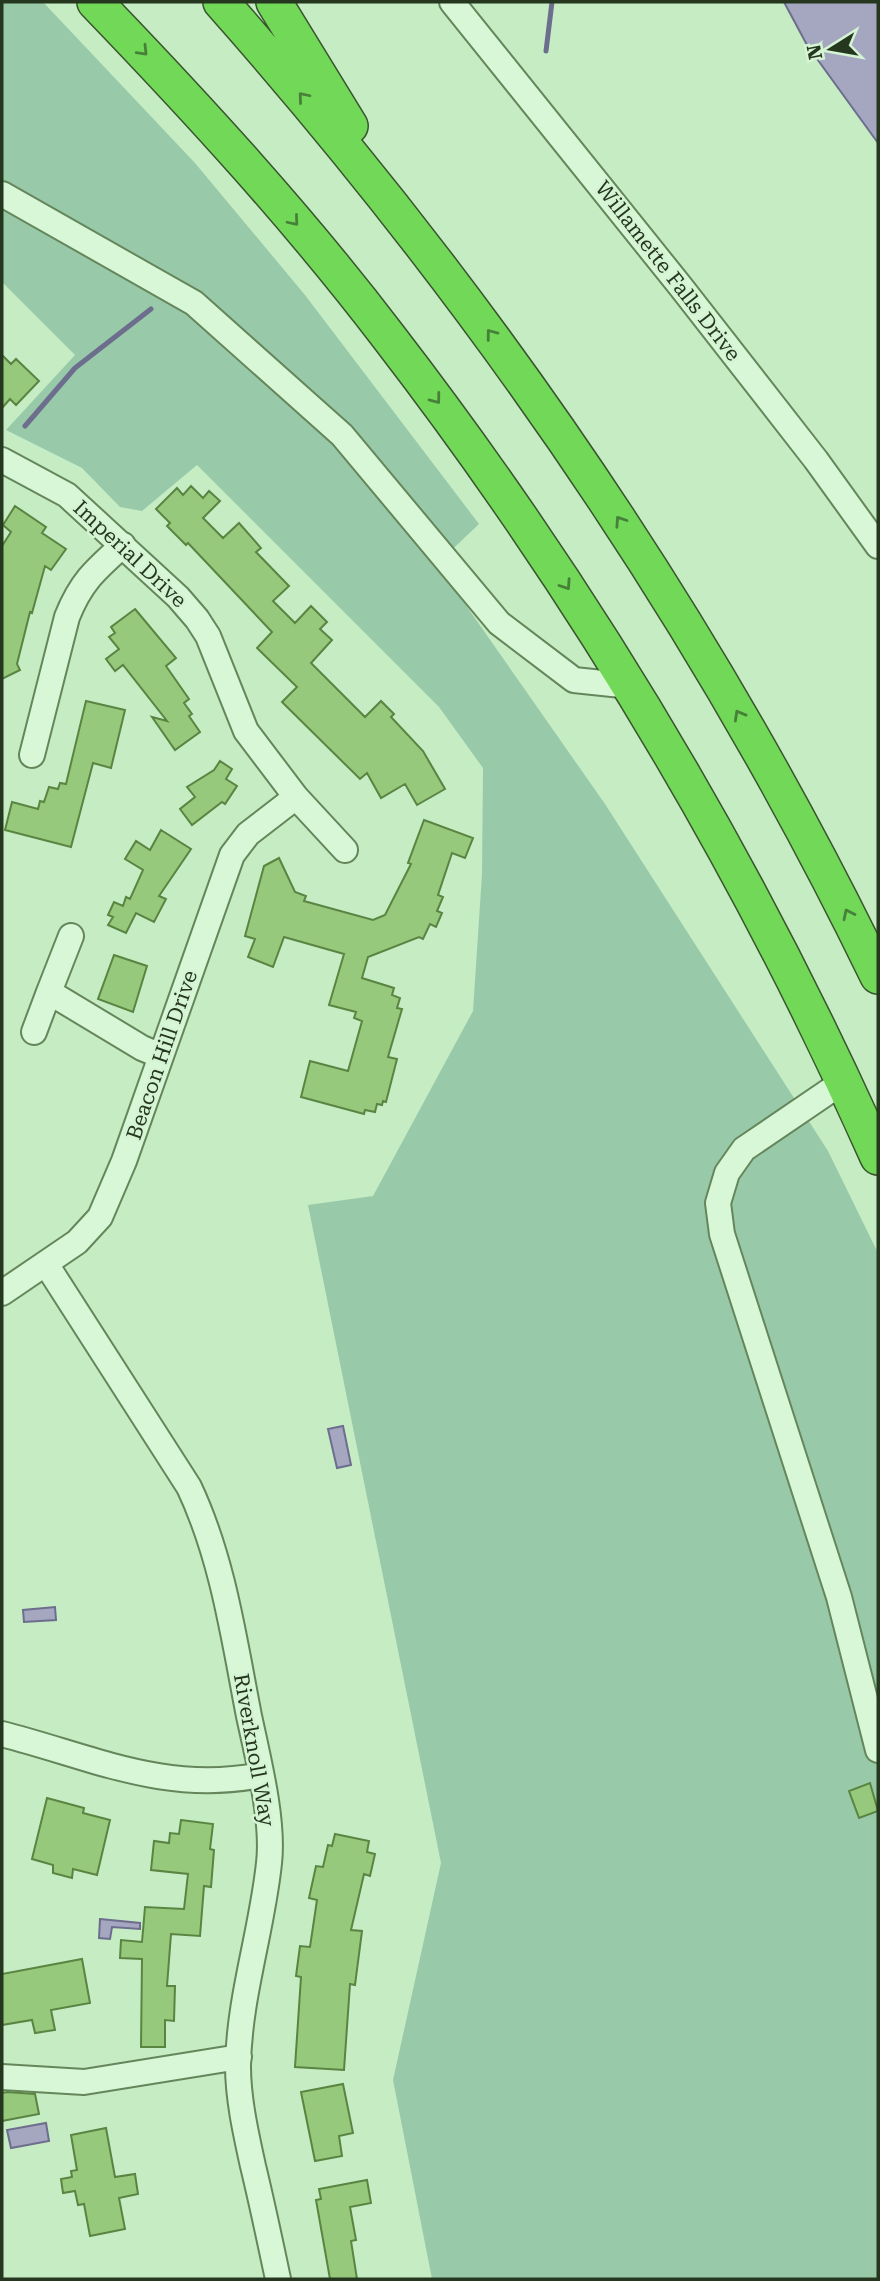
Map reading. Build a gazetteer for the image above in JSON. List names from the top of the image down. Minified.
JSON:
{"streets":{"street":["Willamette Falls Drive","Imperial Drive","Beacon Hill Drive","Riverknoll Way"]},"crossings":[["Imperial Drive","Beacon Hill Drive"],["Beacon Hill Drive","Riverknoll Way"]],"north":"left"}
